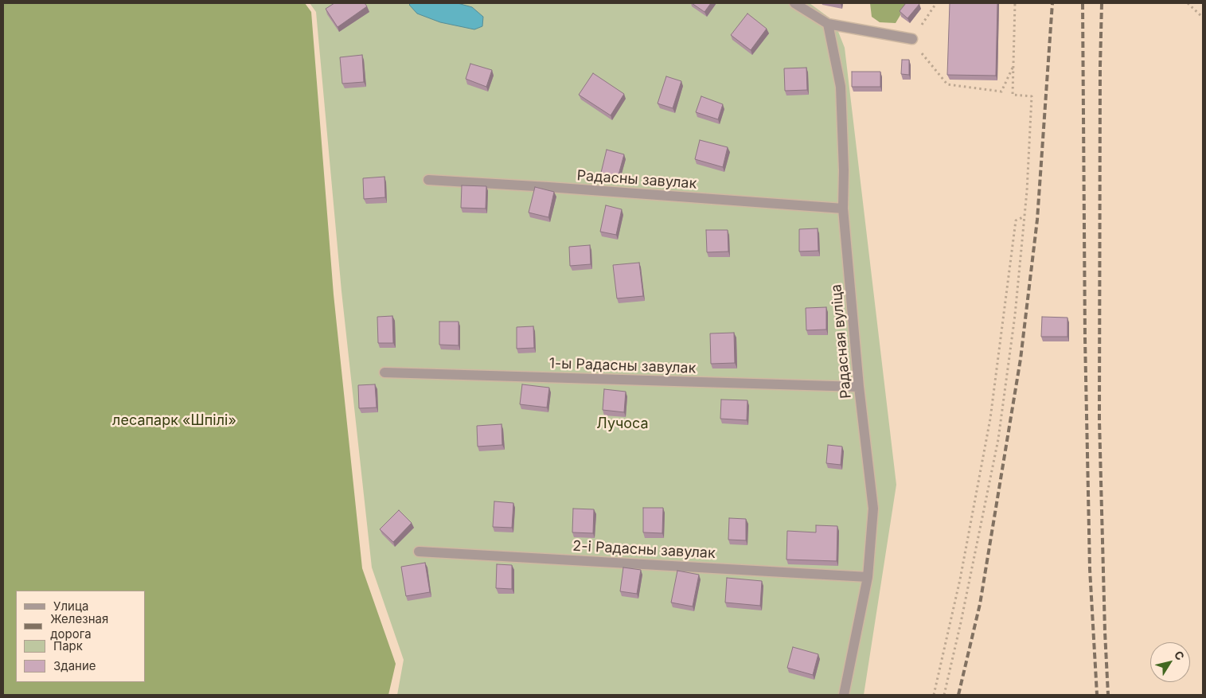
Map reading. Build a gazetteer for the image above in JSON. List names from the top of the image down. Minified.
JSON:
{"streets":{"lane":["Радасны завулак","Радасная вуліца","1-ы Радасны завулак","2-і Радасны завулак"]},"crossings":[["Радасны завулак","Радасная вуліца"],["Радасная вуліца","1-ы Радасны завулак"],["Радасная вуліца","2-і Радасны завулак"]],"parks":["лесапарк «Шпілі»","Лучоса"],"legend":["Улица","Железная дорога","Парк","Здание"],"north":"top right"}
